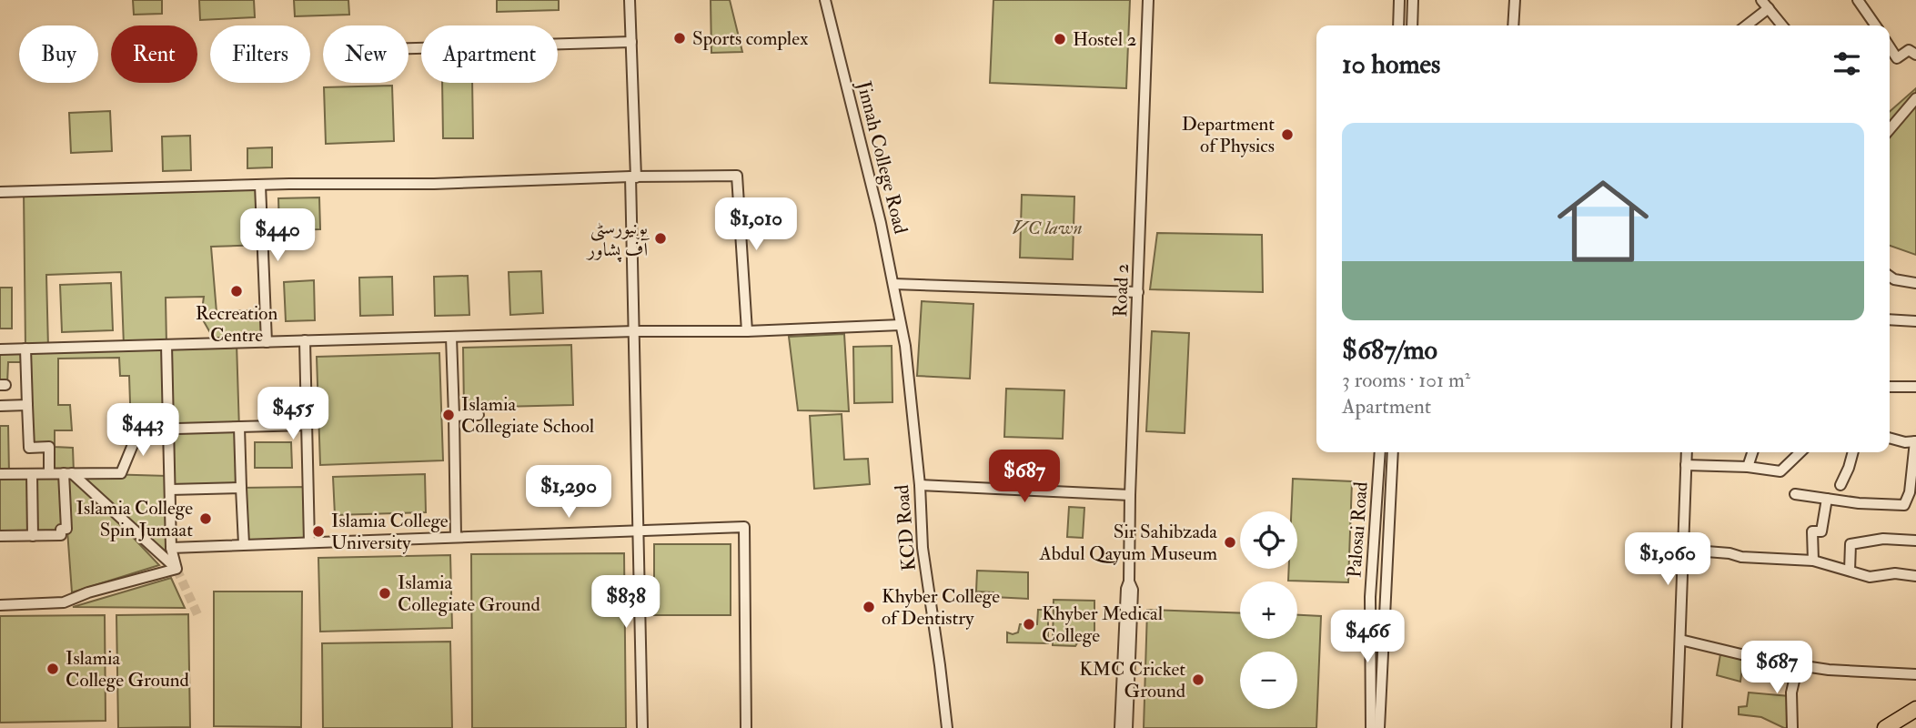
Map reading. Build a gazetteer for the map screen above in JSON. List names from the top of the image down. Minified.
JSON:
{"streets":{"street":["Jinnah College Road","Road 2","KCD Road","Palosai Road"]},"crossings":[["Jinnah College Road","KCD Road"]],"parks":["VC lawn"],"places":["Sports complex","Hostel 2","Department of Physics","یونیورسٹی آف پشاور","Recreation Centre","Islamia Collegiate School","Islamia College Spin Jumaat","Islamia College University","Sir Sahibzada Abdul Qayum Museum","Islamia Collegiate Ground","Khyber College of Dentistry","Khyber Medical College","Islamia College Ground","KMC Cricket Ground"],"page":{"chip":["Buy","Rent","Filters","New","Apartment"],"heading":"10 homes","list":[{"name":"$687/mo","note":"3 rooms · 101 m² · Apartment"}],"price":["$1,010","$440","$455","$443","$687","$1,290","$1,060","$838","$466","$687"],"map_buttons":["+","−"]}}
